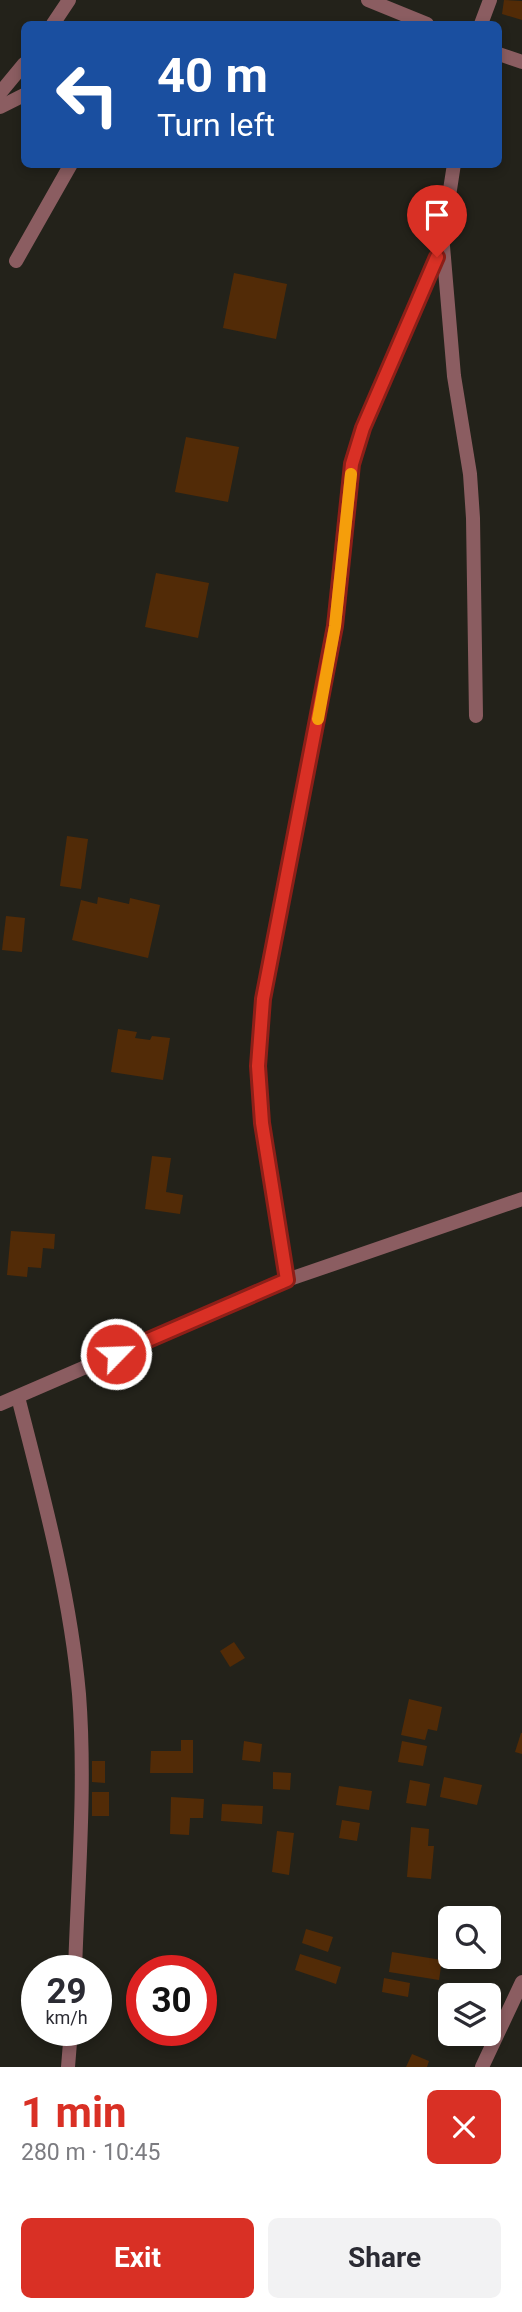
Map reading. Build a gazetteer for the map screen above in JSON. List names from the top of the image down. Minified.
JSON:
{"page":{"turn":["40 m","Turn left"],"speed":"29 km/h","limit":"30","heading":["1 min","280 m · 10:45"],"buttons":["Exit","Share"]}}
